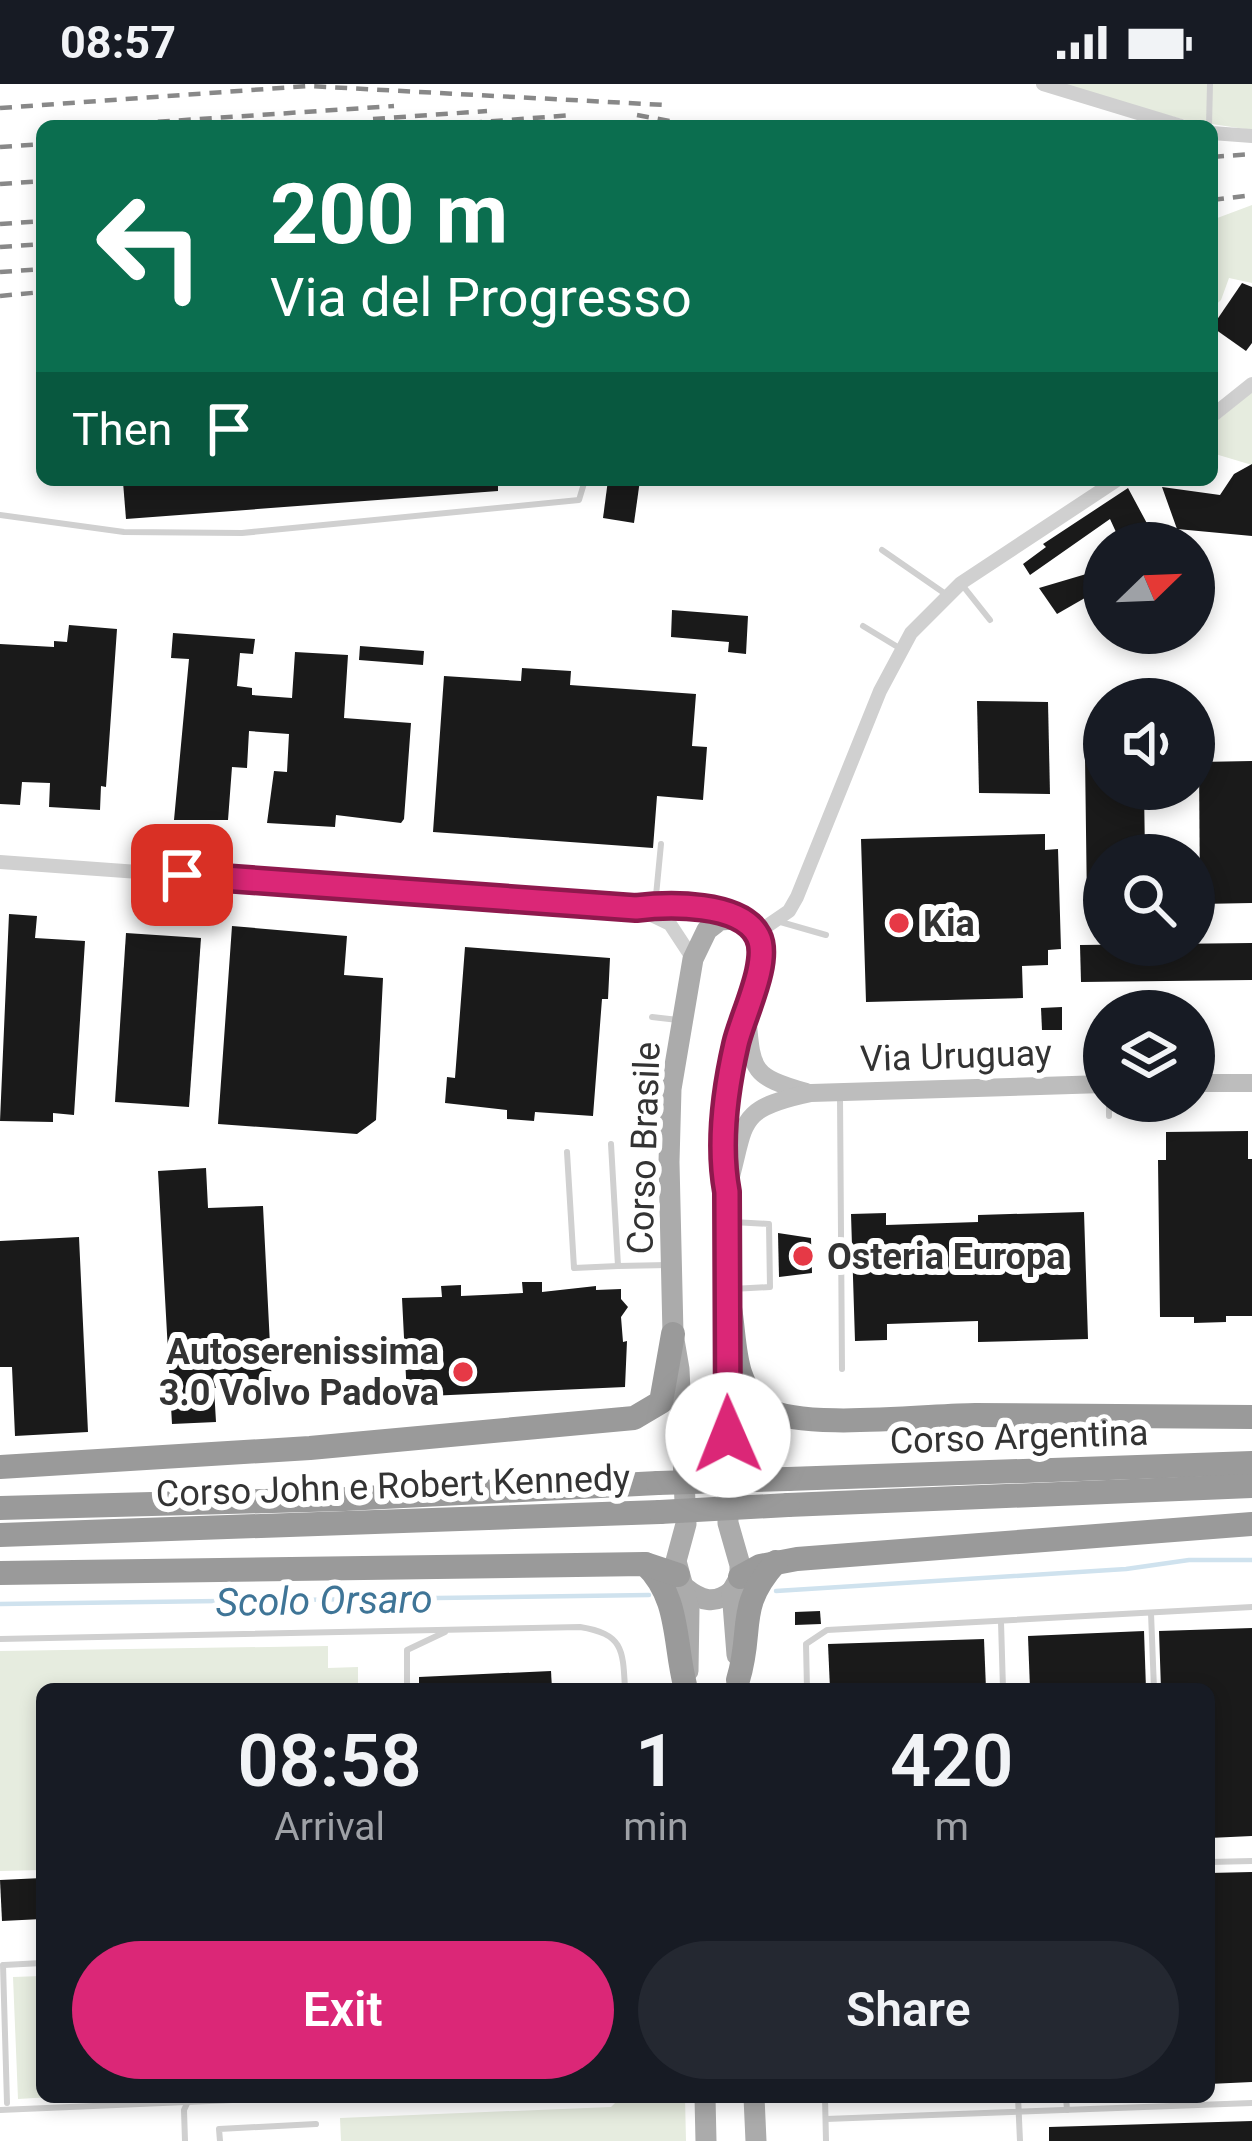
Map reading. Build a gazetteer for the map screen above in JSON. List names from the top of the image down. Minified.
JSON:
{"streets":{"highway":["Corso Argentina","Corso John e Robert Kennedy"],"main road":["Corso Brasile"],"street":["Via Uruguay"]},"crossings":[["Corso Argentina","Corso John e Robert Kennedy"]],"water":["Scolo Orsaro"],"places":["Kia","Osteria Europa","Autoserenissima 3.0 Volvo Padova"],"north":"top right","page":{"status":"08:57","turn":["200 m","Via del Progresso"],"then":"Then","eta":["08:58","Arrival","1","min","420","m"],"buttons":["Exit","Share"]}}
